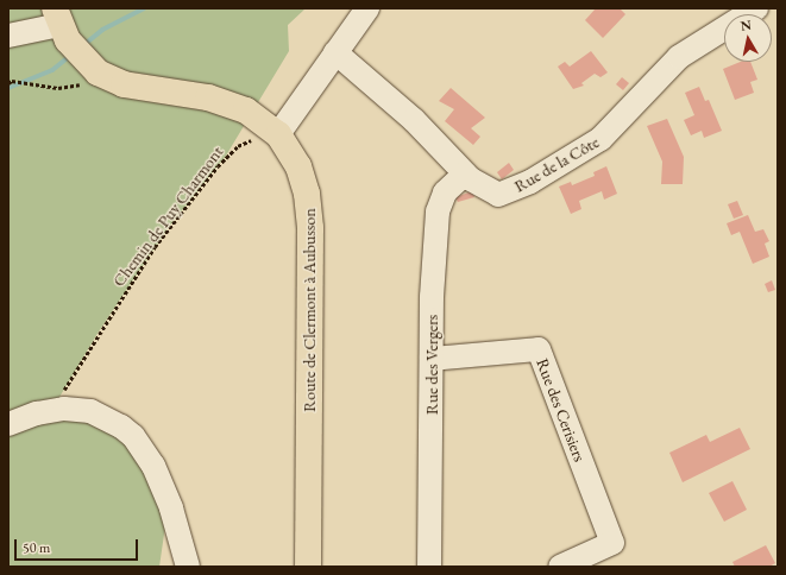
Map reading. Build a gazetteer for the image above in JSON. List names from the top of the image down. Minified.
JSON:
{"streets":{"main road":["Route de Clermont à Aubusson"],"street":["Rue de la Côte","Rue des Vergers","Rue des Cerisiers"],"path":["Chemin de Puy Charmont"]},"crossings":[["Rue de la Côte","Rue des Vergers"],["Chemin de Puy Charmont","Route de Clermont à Aubusson"],["Rue des Vergers","Rue des Cerisiers"]],"scale_bar":"50 m","north":"top"}
